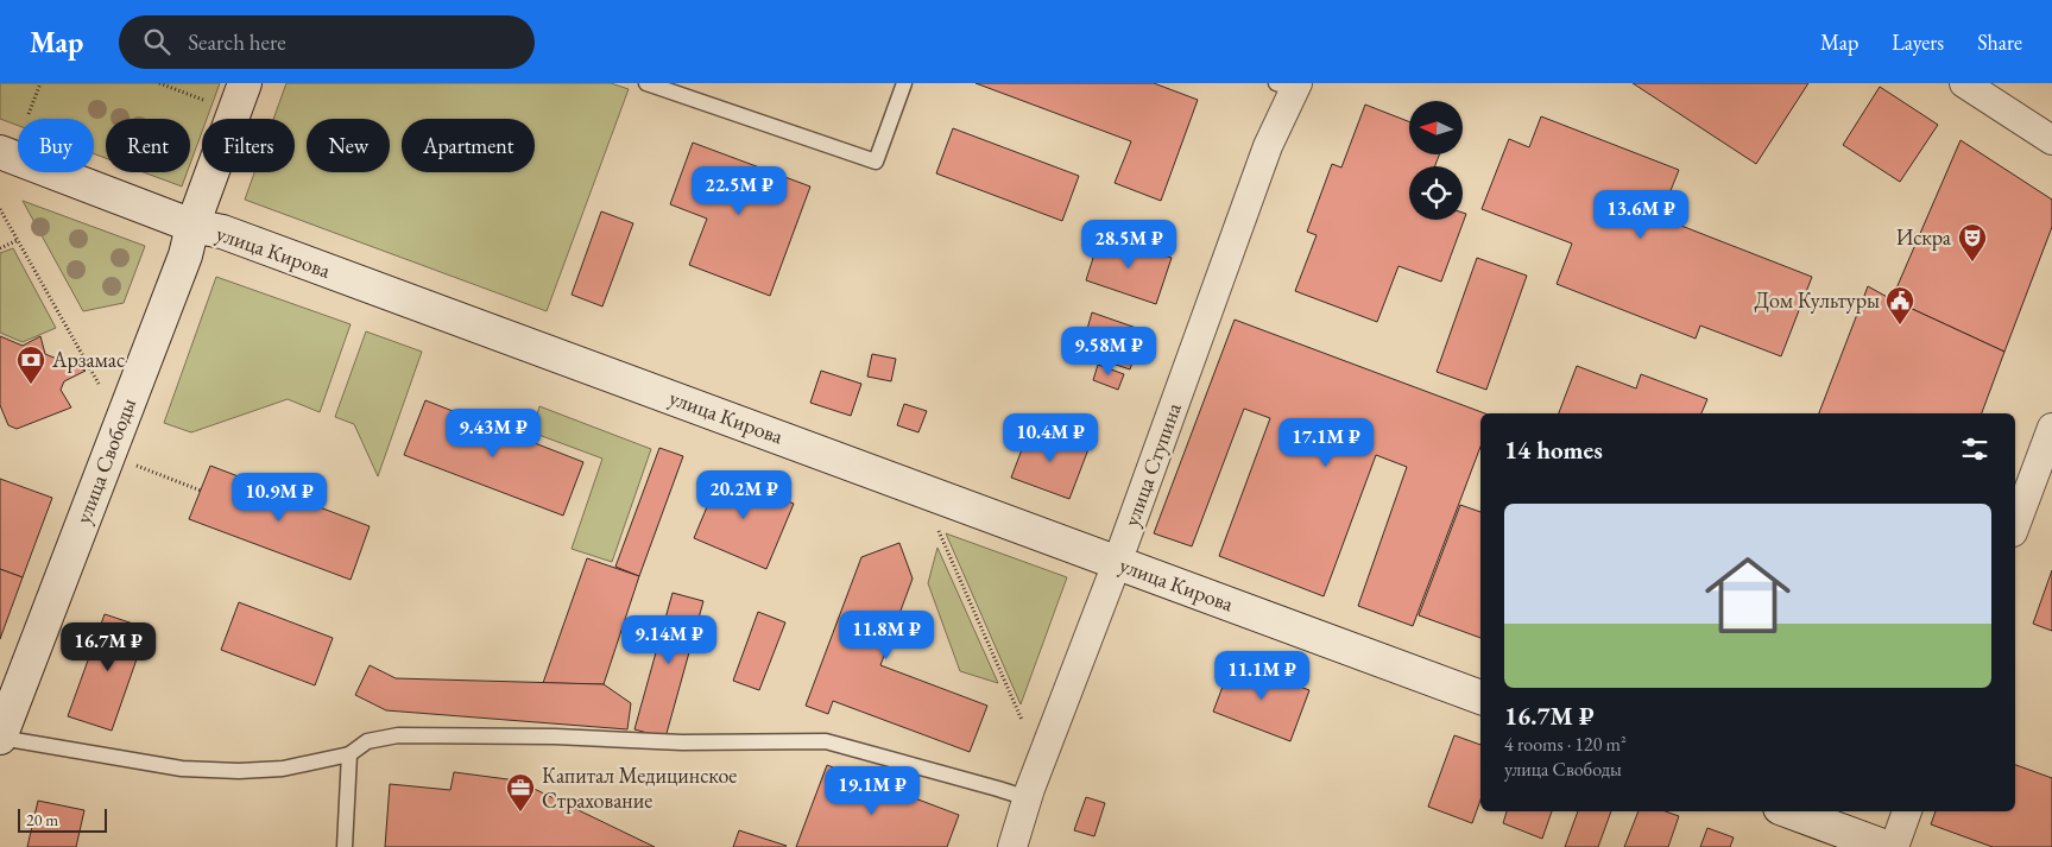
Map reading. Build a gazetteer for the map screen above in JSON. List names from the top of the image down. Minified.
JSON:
{"streets":{"street":["улица Кирова","улица Свободы","улица Ступина"]},"crossings":[["улица Кирова","улица Свободы"],["улица Кирова","улица Ступина"]],"places":{"theatre":["Искра"],"public building":["Дом Культуры"],"bank":["Арзамас"],"office":["Капитал Медицинское Страхование"]},"scale_bar":"20 m","north":"left","page":{"header":"Map","search":"Search here","nav":["Map","Layers","Share"],"chip":["Buy","Rent","Filters","New","Apartment"],"price":["22.5M ₽","13.6M ₽","28.5M ₽","9.58M ₽","9.43M ₽","10.4M ₽","17.1M ₽","20.2M ₽","10.9M ₽","11.8M ₽","9.14M ₽","16.7M ₽","11.1M ₽","19.1M ₽"],"heading":"14 homes","list":[{"name":"16.7M ₽","note":"4 rooms · 120 m² · улица Свободы"}],"scale":"20 m"}}
